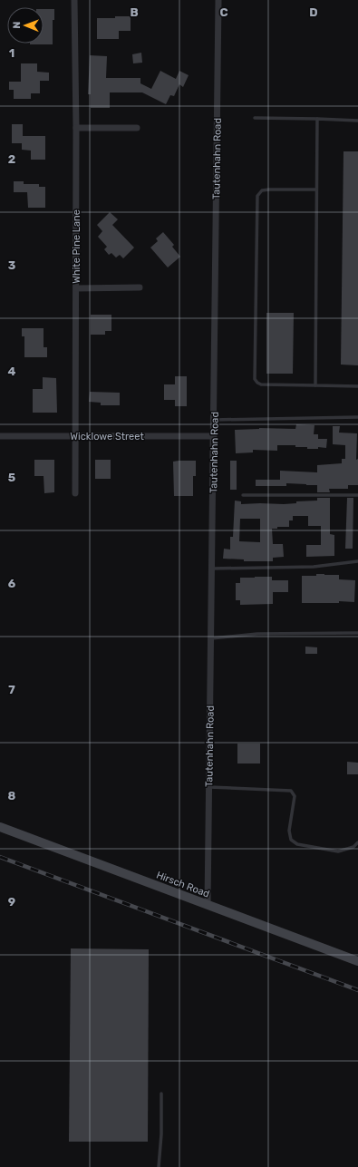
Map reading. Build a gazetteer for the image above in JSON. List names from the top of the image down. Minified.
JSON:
{"streets":{"main road":["Hirsch Road"],"street":["Tautenhahn Road","White Pine Lane","Wicklowe Street"]},"crossings":[["Tautenhahn Road","Wicklowe Street"],["Tautenhahn Road","Hirsch Road"],["White Pine Lane","Wicklowe Street"]],"north":"left","grid":{"columns":["B","C","D"],"rows":["1","2","3","4","5","6","7","8","9"]}}
